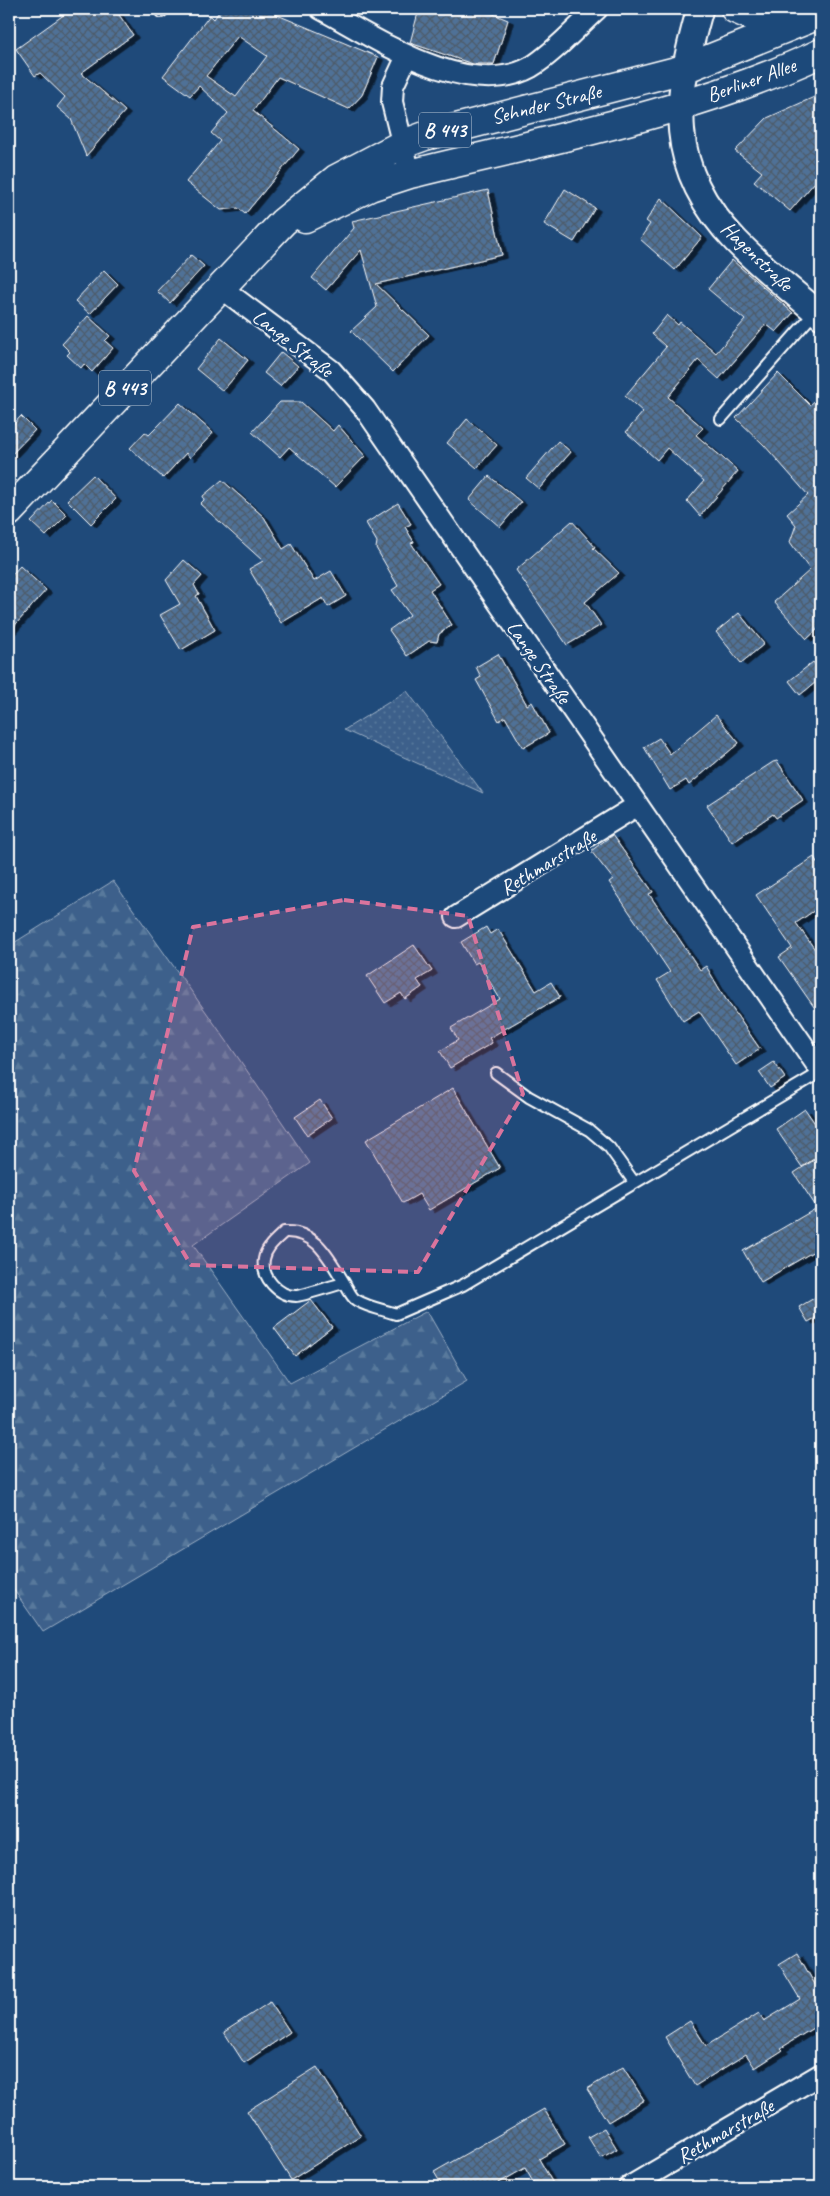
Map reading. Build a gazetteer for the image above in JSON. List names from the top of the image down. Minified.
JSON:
{"streets":{"main road":["Berliner Allee","Sehnder Straße","B 443"],"street":["Hagenstraße","Lange Straße","Rethmarstraße"]},"crossings":[["Berliner Allee","Sehnder Straße"],["Berliner Allee","Hagenstraße"],["Sehnder Straße","Hagenstraße"],["Sehnder Straße","Lange Straße"],["Lange Straße","Rethmarstraße"]]}
